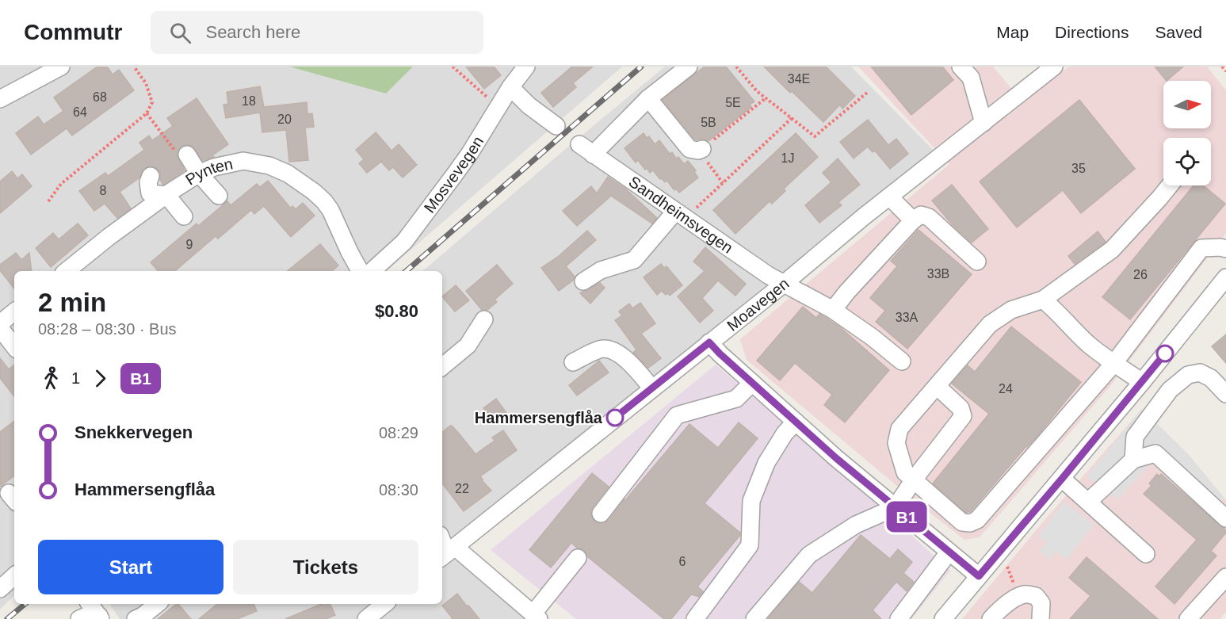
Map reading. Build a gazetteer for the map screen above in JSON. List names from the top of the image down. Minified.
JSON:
{"streets":{"street":["Pynten","Mosvevegen","Sandheimsvegen","Moavegen"]},"crossings":[["Sandheimsvegen","Moavegen"]],"places":["Hammersengflåa"],"lines":["bus line B1"],"house_numbers":["34E","68","18","5E","64","20","5B","1J","35","8","9","33B","26","33A","24","22","6"],"north":"right","page":{"header":"Commutr","search":"Search here","nav":["Map","Directions","Saved"],"on_map":"B1","heading":["2 min","08:28 – 08:30 · Bus","$0.80"],"legs":["1","B1"],"list":[{"name":"Snekkervegen","value":"08:29"},{"name":"Hammersengflåa","value":"08:30"}],"buttons":["Start","Tickets"]}}
